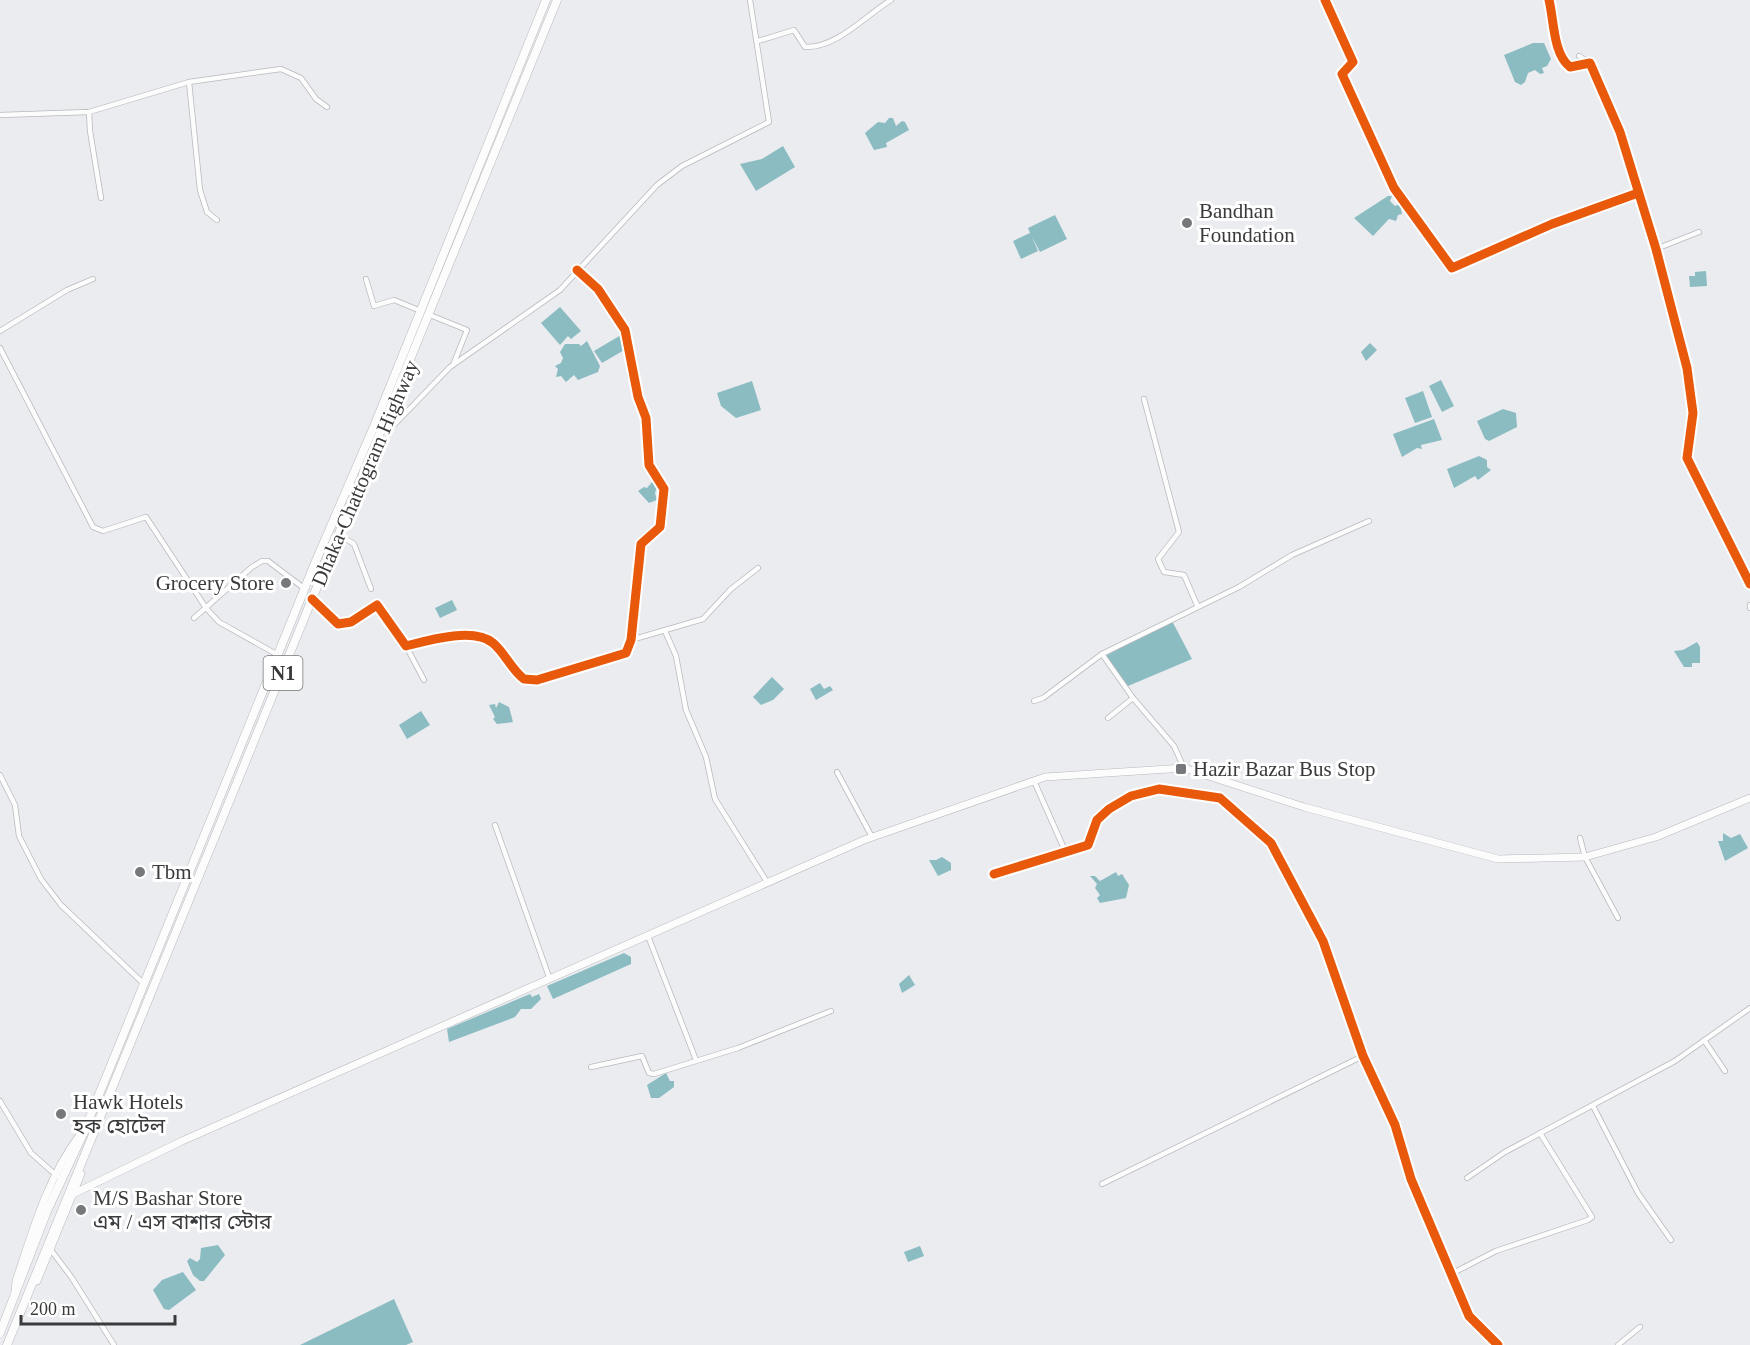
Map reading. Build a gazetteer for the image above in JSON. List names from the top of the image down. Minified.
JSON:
{"streets":{"highway":["Dhaka-Chattogram Highway","N1"]},"places":{"other":["Bandhan Foundation","Grocery Store","Tbm","Hawk Hotels হক হোটেল","M/S Bashar Store এম / এস বাশার স্টোর"],"transit":["Hazir Bazar Bus Stop"]},"scale_bar":"200 m"}
